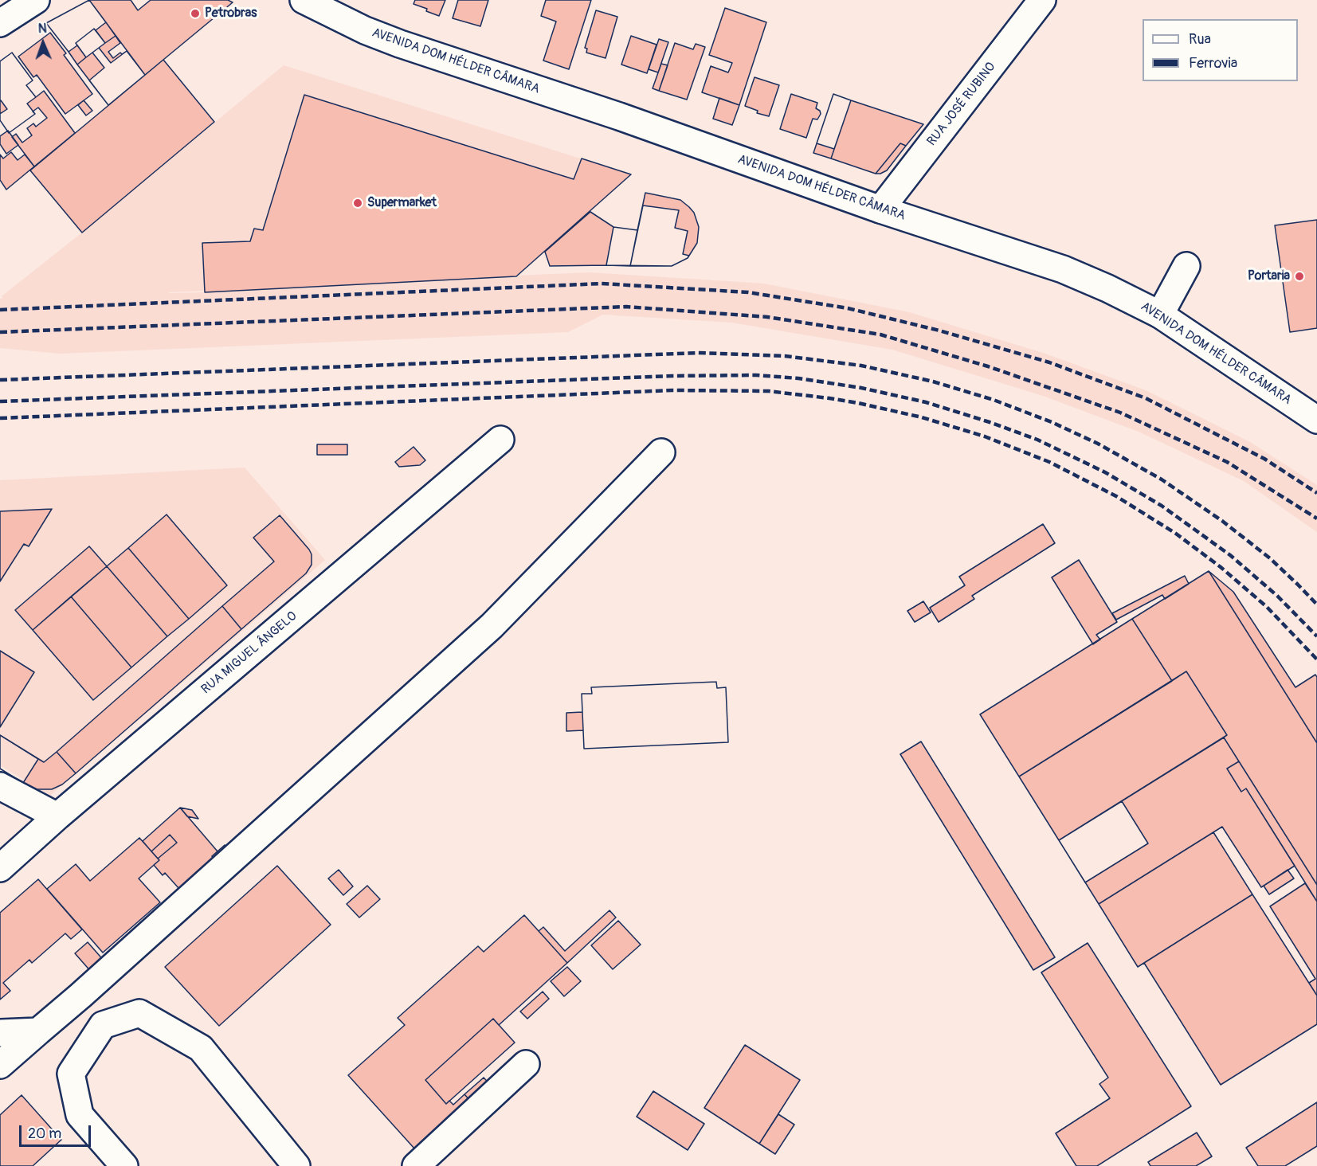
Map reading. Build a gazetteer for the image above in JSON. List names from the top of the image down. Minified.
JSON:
{"streets":{"main road":["AVENIDA DOM HÉLDER CÂMARA","RUA JOSÉ RUBINO","RUA MIGUEL ÂNGELO"]},"crossings":[["AVENIDA DOM HÉLDER CÂMARA","RUA JOSÉ RUBINO"]],"places":["Petrobras","Supermarket","Portaria"],"legend":["Rua","Ferrovia"],"scale_bar":"20 m","north":"top"}
